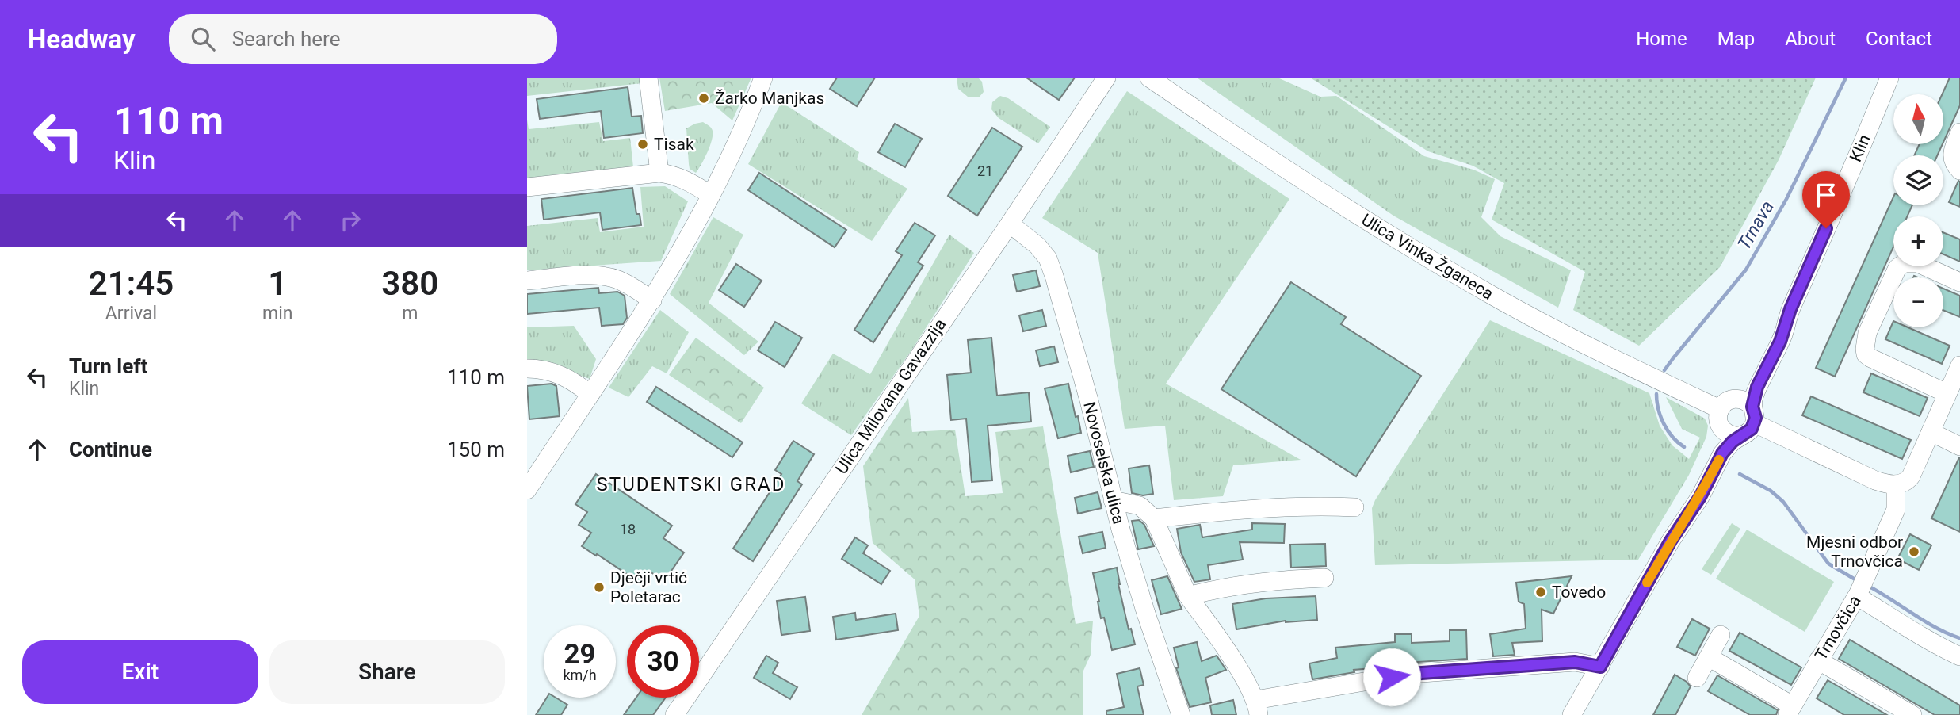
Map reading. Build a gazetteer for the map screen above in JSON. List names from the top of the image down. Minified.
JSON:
{"streets":{"street":["Klin","Ulica Vinka Žganeca","Ulica Milovana Gavazzija","Novoselska ulica","Trnovčica"]},"crossings":[["Klin","Ulica Vinka Žganeca"],["Ulica Milovana Gavazzija","Novoselska ulica"]],"districts":["STUDENTSKI GRAD"],"water":["Trnava"],"places":["Žarko Manjkas","Tisak","Mjesni odbor Trnovčica","Dječji vrtić Poletarac","Tovedo"],"house_numbers":["21","18"],"north":"top","page":{"header":"Headway","search":"Search here","nav":["Home","Map","About","Contact"],"turn":["110 m","Klin"],"map_buttons":["+","−"],"eta":["21:45","Arrival","1","min","380","m"],"list":[{"name":"Turn left","note":"Klin","value":"110 m"},{"name":"Continue","value":"150 m"}],"speed":"29 km/h","limit":"30","buttons":["Exit","Share"]}}
